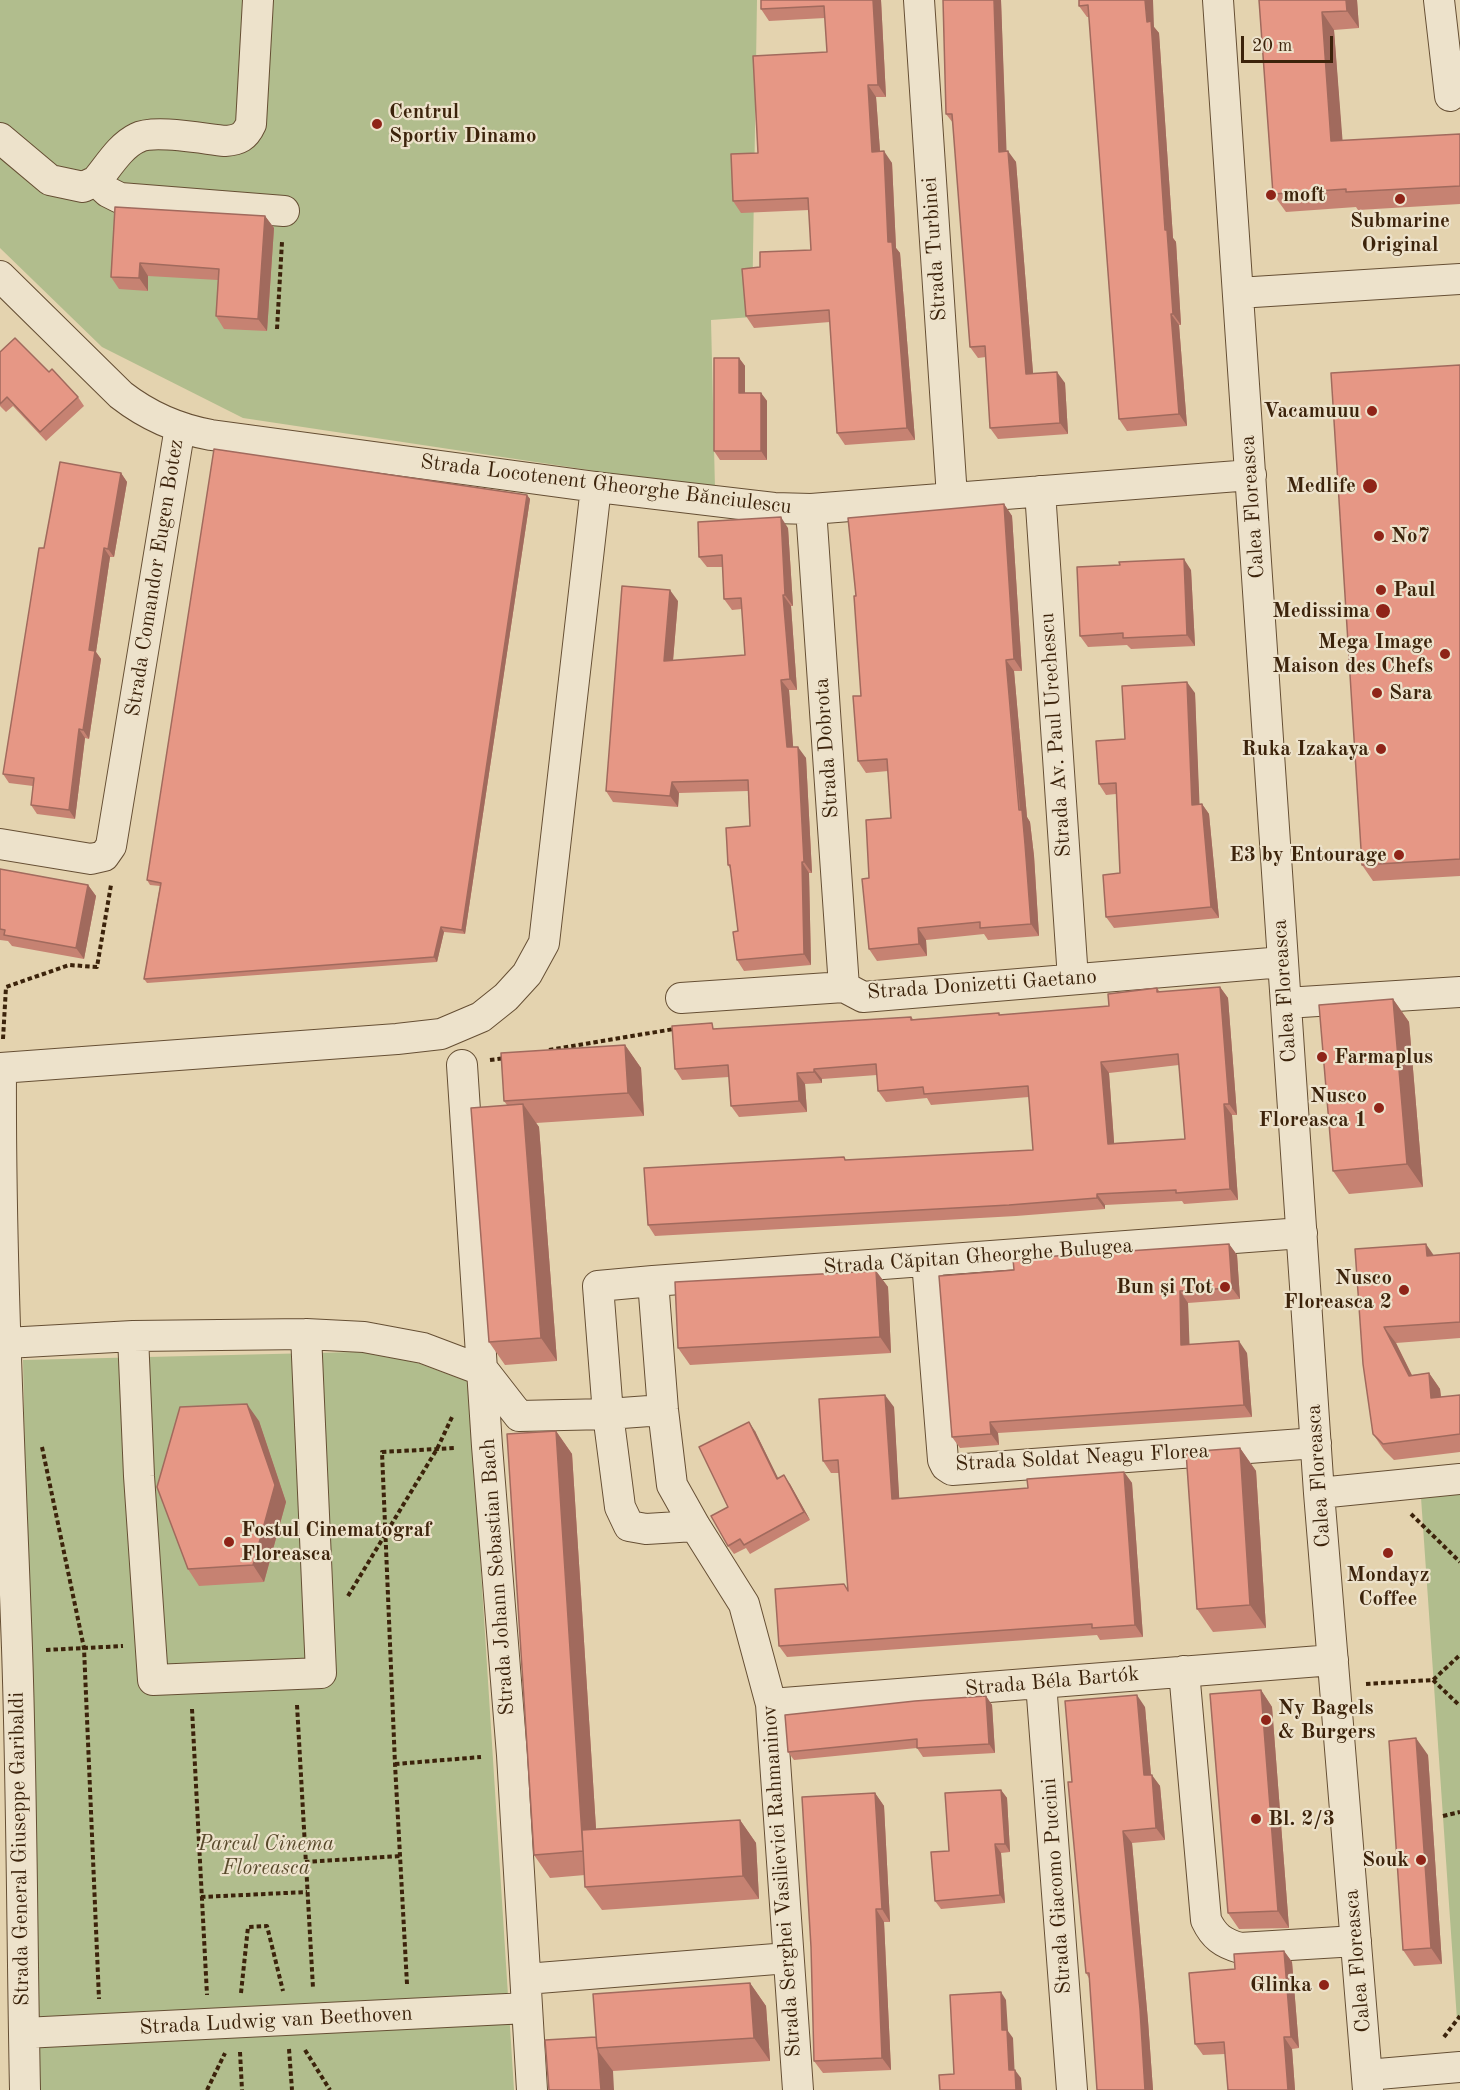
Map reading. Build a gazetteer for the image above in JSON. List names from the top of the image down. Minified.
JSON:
{"streets":{"street":["Strada Turbinei","Strada Locotenent Gheorghe Bănciulescu","Calea Floreasca","Strada Comandor Eugen Botez","Strada Av. Paul Urechescu","Strada Dobrota","Strada Donizetti Gaetano","Strada Căpitan Gheorghe Bulugea","Strada Soldat Neagu Florea","Strada Johann Sebastian Bach","Strada Béla Bartók","Strada General Giuseppe Garibaldi","Strada Serghei Vasilievici Rahmaninov","Strada Giacomo Puccini","Strada Ludwig van Beethoven"]},"crossings":[["Strada Turbinei","Strada Locotenent Gheorghe Bănciulescu"],["Strada Locotenent Gheorghe Bănciulescu","Calea Floreasca"],["Strada Locotenent Gheorghe Bănciulescu","Strada Comandor Eugen Botez"],["Strada Locotenent Gheorghe Bănciulescu","Strada Av. Paul Urechescu"],["Strada Locotenent Gheorghe Bănciulescu","Strada Dobrota"],["Calea Floreasca","Strada Donizetti Gaetano"],["Calea Floreasca","Strada Căpitan Gheorghe Bulugea"],["Calea Floreasca","Strada Soldat Neagu Florea"],["Calea Floreasca","Strada Béla Bartók"],["Strada Av. Paul Urechescu","Strada Donizetti Gaetano"],["Strada Dobrota","Strada Donizetti Gaetano"],["Strada Căpitan Gheorghe Bulugea","Strada Soldat Neagu Florea"],["Strada Căpitan Gheorghe Bulugea","Strada Serghei Vasilievici Rahmaninov"],["Strada Johann Sebastian Bach","Strada Ludwig van Beethoven"],["Strada Béla Bartók","Strada Serghei Vasilievici Rahmaninov"],["Strada Béla Bartók","Strada Giacomo Puccini"],["Strada General Giuseppe Garibaldi","Strada Ludwig van Beethoven"]],"parks":["Parcul Cinema Floreasca"],"places":["Centrul Sportiv Dinamo","moft","Submarine Original","Vacamuuu","Medlife","No7","Paul","Medissima","Mega Image Maison des Chefs","Sara","Ruka Izakaya","E3 by Entourage","Farmaplus","Nusco Floreasca 1","Bun și Tot","Nusco Floreasca 2","Fostul Cinematograf Floreasca","Mondayz Coffee","Ny Bagels & Burgers","Bl. 2/3","Souk","Glinka"],"scale_bar":"20 m"}
